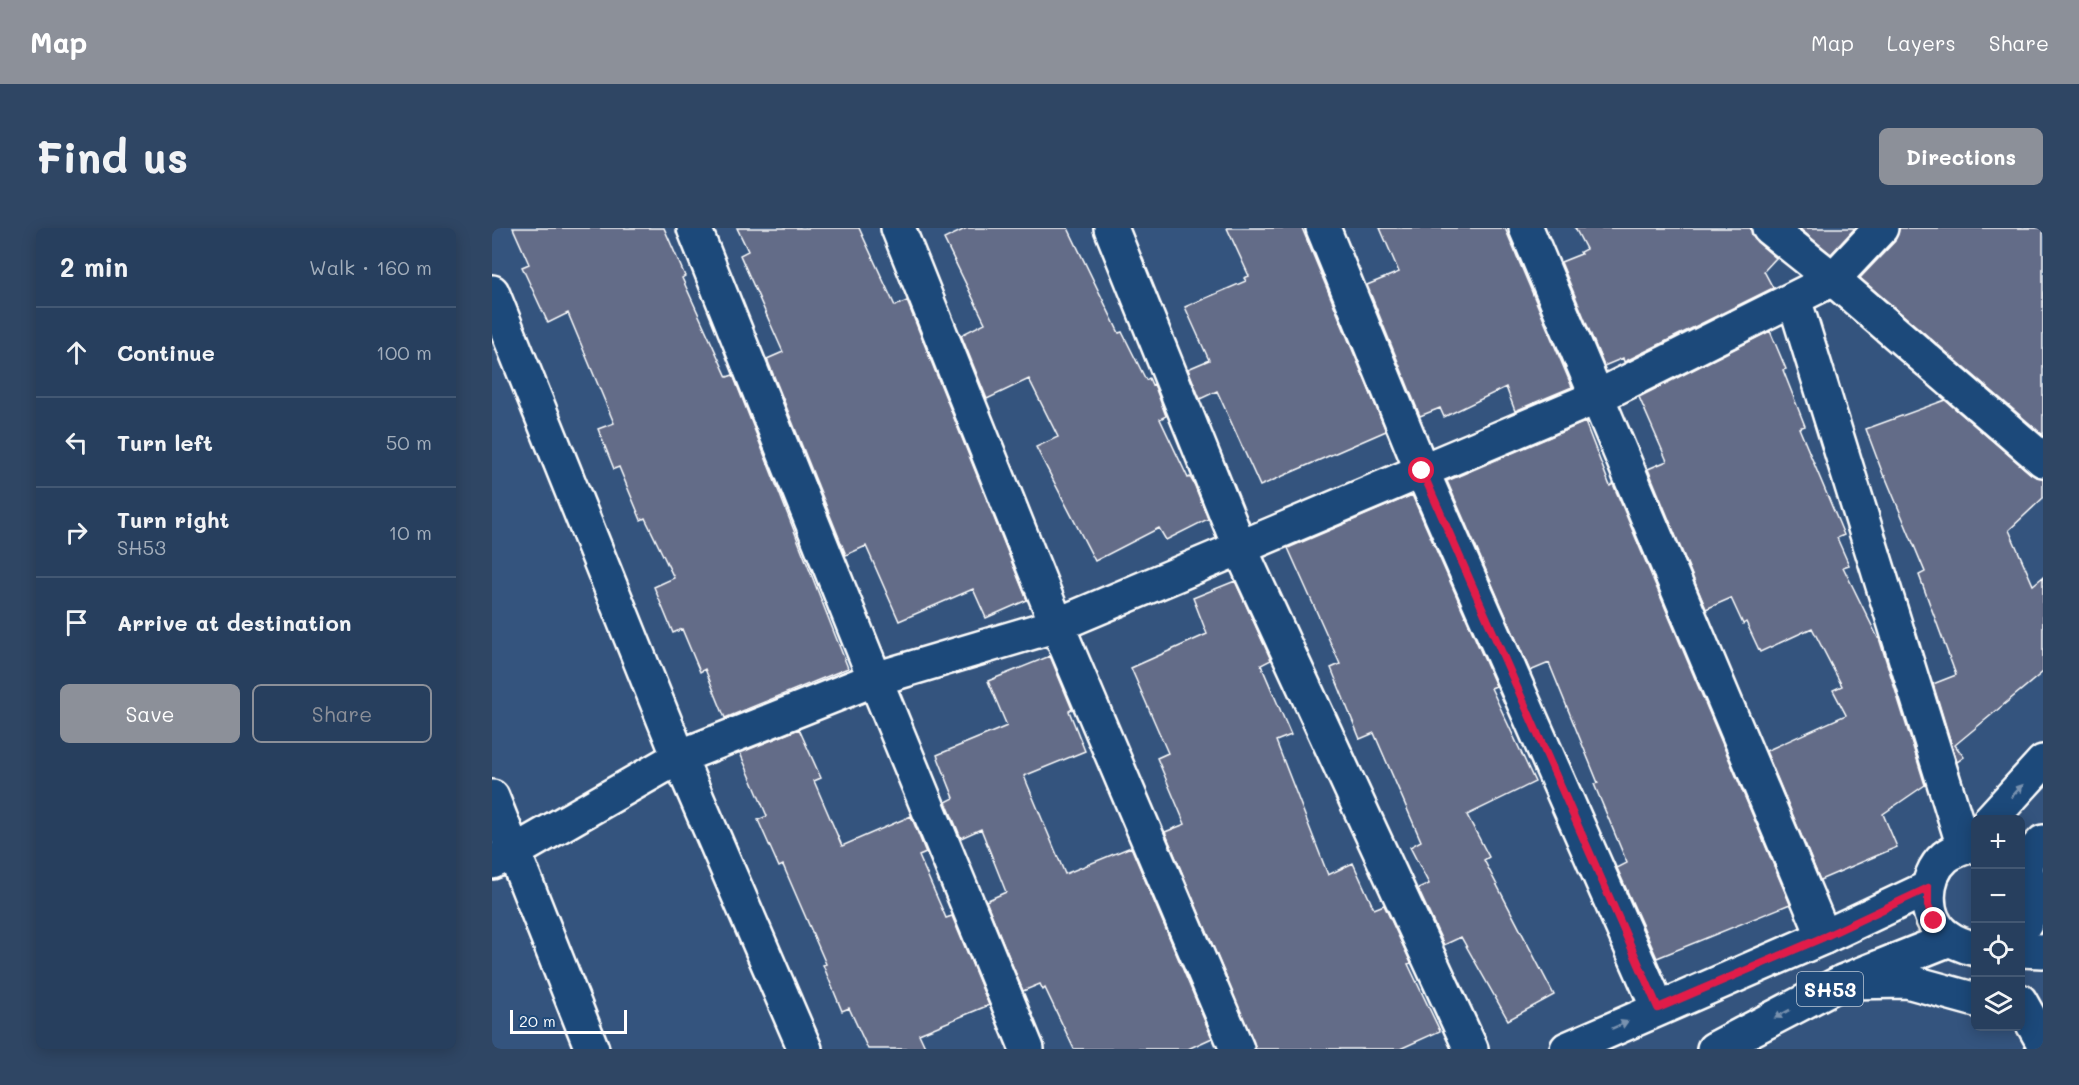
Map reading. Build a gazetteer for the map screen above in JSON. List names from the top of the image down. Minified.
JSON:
{"streets":{"street":["SH53"]},"scale_bar":"20 m","page":{"header":"Map","nav":["Map","Layers","Share"],"buttons":["Directions",["Save","Share"]],"title":"Find us","heading":["2 min","Walk · 160 m"],"list":[["Continue","100 m"],["Turn left","50 m"],["Turn right","SH53","10 m"],"Arrive at destination"],"map_buttons":["+","−"],"scale":"20 m"}}
